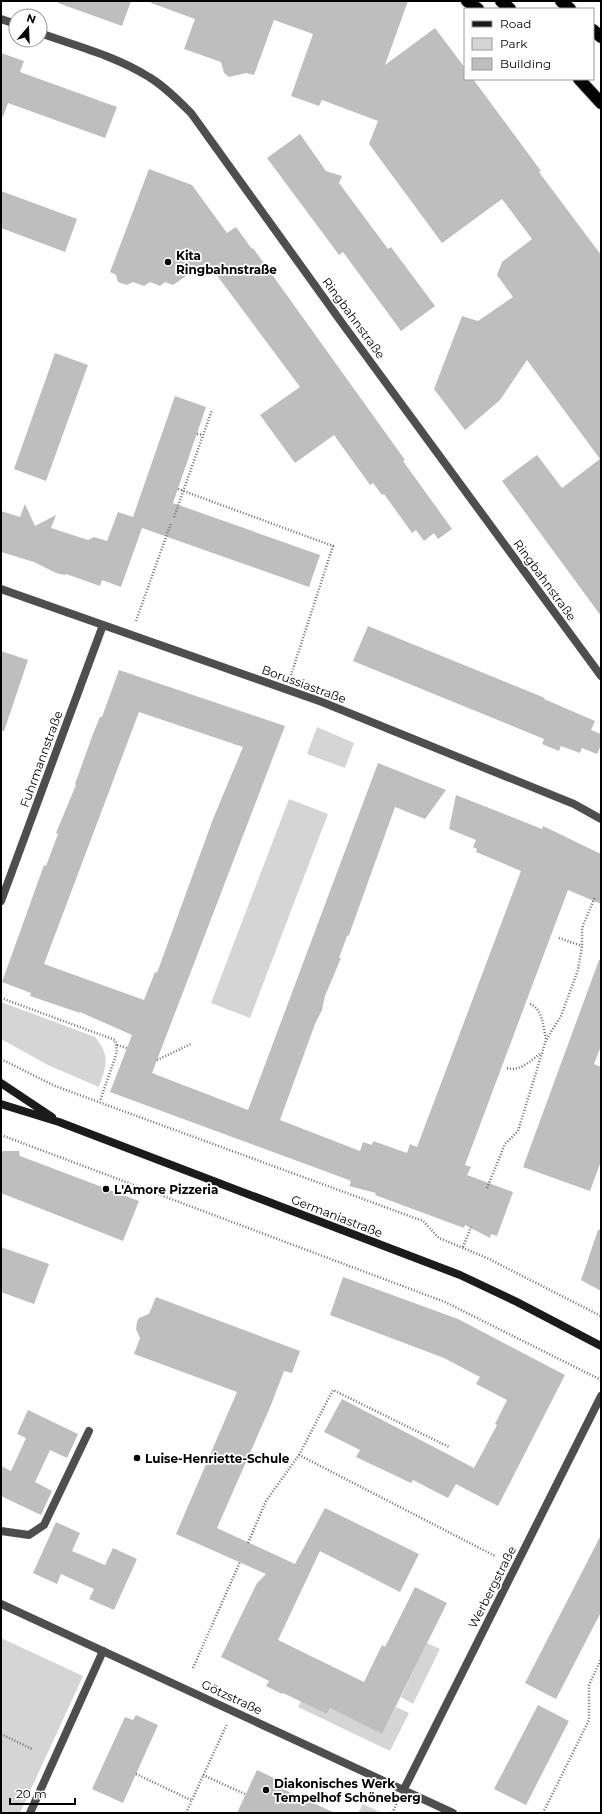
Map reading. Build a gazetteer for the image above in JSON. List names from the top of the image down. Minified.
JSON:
{"streets":{"street":["Ringbahnstraße","Borussiastraße","Fuhrmannstraße","Germaniastraße","Werbergstraße","Götzstraße"]},"crossings":[["Borussiastraße","Fuhrmannstraße"],["Werbergstraße","Götzstraße"]],"places":["Kita Ringbahnstraße","L'Amore Pizzeria","Luise-Henriette-Schule","Diakonisches Werk Tempelhof Schöneberg"],"legend":["Road","Park","Building"],"scale_bar":"20 m","north":"top"}
